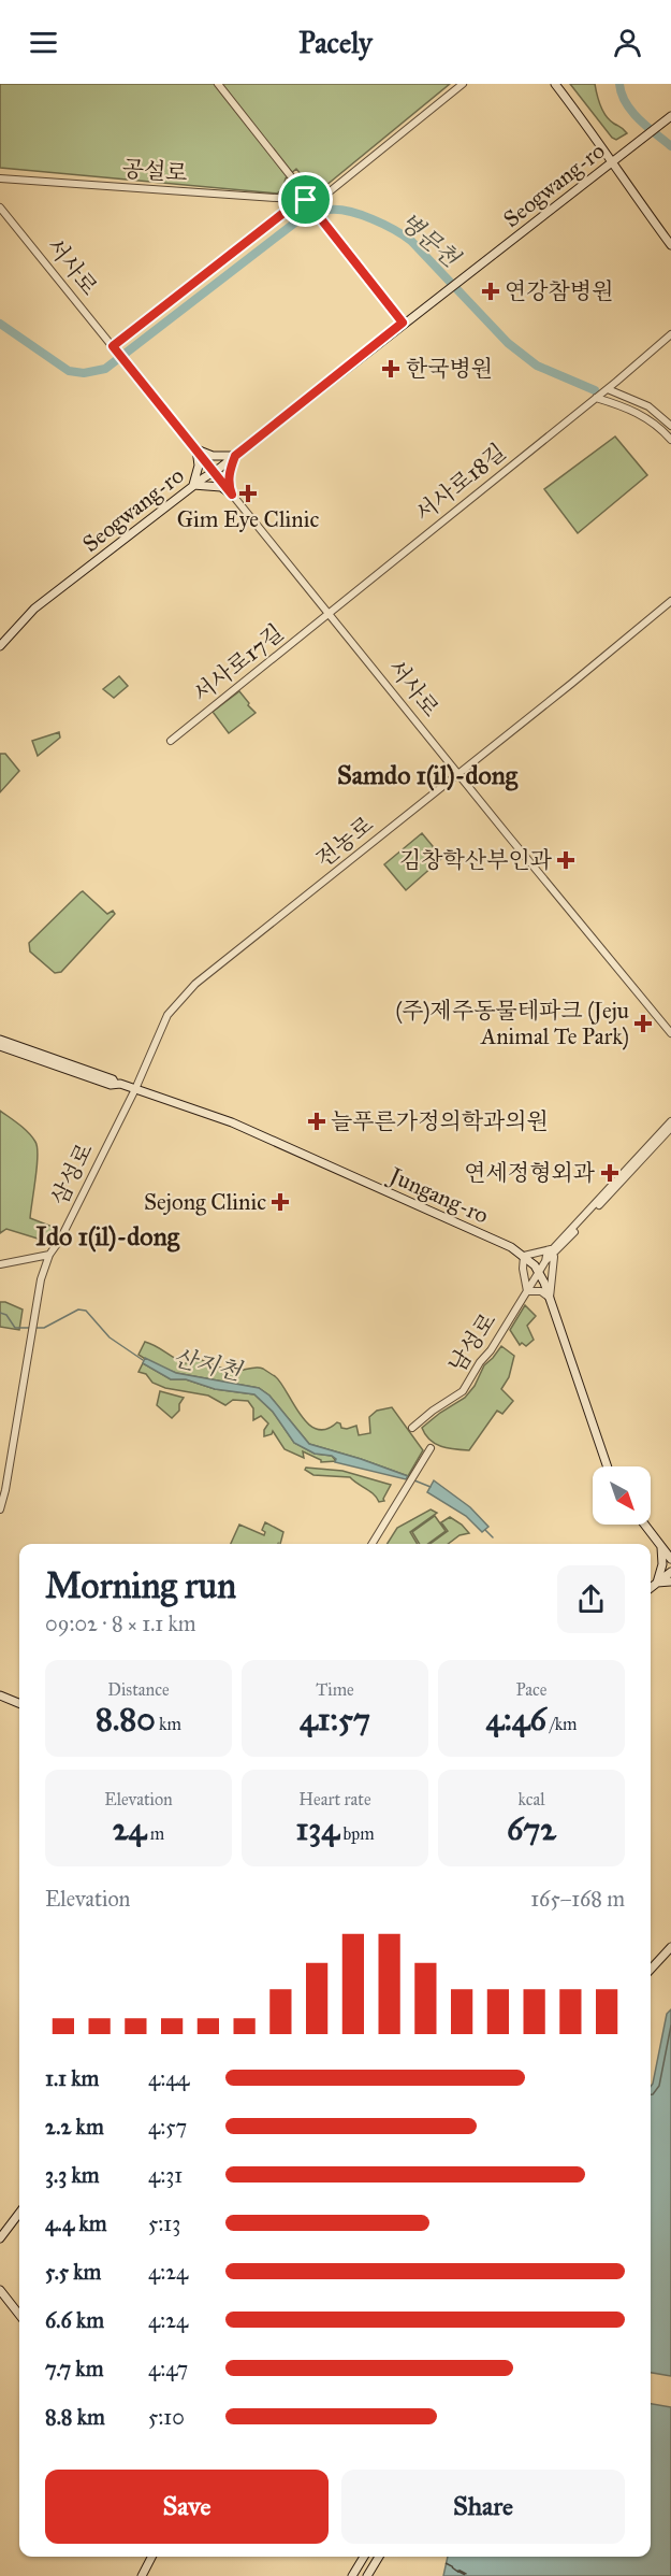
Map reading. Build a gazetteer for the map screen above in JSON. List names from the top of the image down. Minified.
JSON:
{"streets":{"main road":["Seogwang-ro","Jungang-ro"],"street":["공설로","서사로","서사로18길","서사로17길","전농로","삼성로","남성로"]},"crossings":[["Seogwang-ro","서사로"],["서사로","서사로18길"],["서사로","서사로17길"],["서사로","전농로"],["서사로18길","서사로17길"],["전농로","삼성로"],["전농로","Jungang-ro"],["삼성로","Jungang-ro"],["Jungang-ro","남성로"]],"districts":["Samdo 1(il)-dong","Ido 1(il)-dong"],"water":["병문천","산지천"],"places":{"health":["연강참병원","한국병원","Gim Eye Clinic","김창학산부인과","(주)제주동물테파크 (Jeju Animal Te Park)","늘푸른가정의학과의원","연세정형외과","Sejong Clinic"]},"north":"bottom right","page":{"header":"Pacely","heading":["Morning run","09:02 · 8 × 1.1 km"],"stats":[["Distance","8.80 km"],["Time","41:57"],["Pace","4:46 /km"],["Elevation","24 m"],["Heart rate","134 bpm"],["kcal","672"]],"chart":["Elevation","165–168 m"],"list":[{"name":"1.1 km","note":"4:44"},{"name":"2.2 km","note":"4:57"},{"name":"3.3 km","note":"4:31"},{"name":"4.4 km","note":"5:13"},{"name":"5.5 km","note":"4:24"},{"name":"6.6 km","note":"4:24"},{"name":"7.7 km","note":"4:47"},{"name":"8.8 km","note":"5:10"}],"buttons":["Save","Share"]}}
